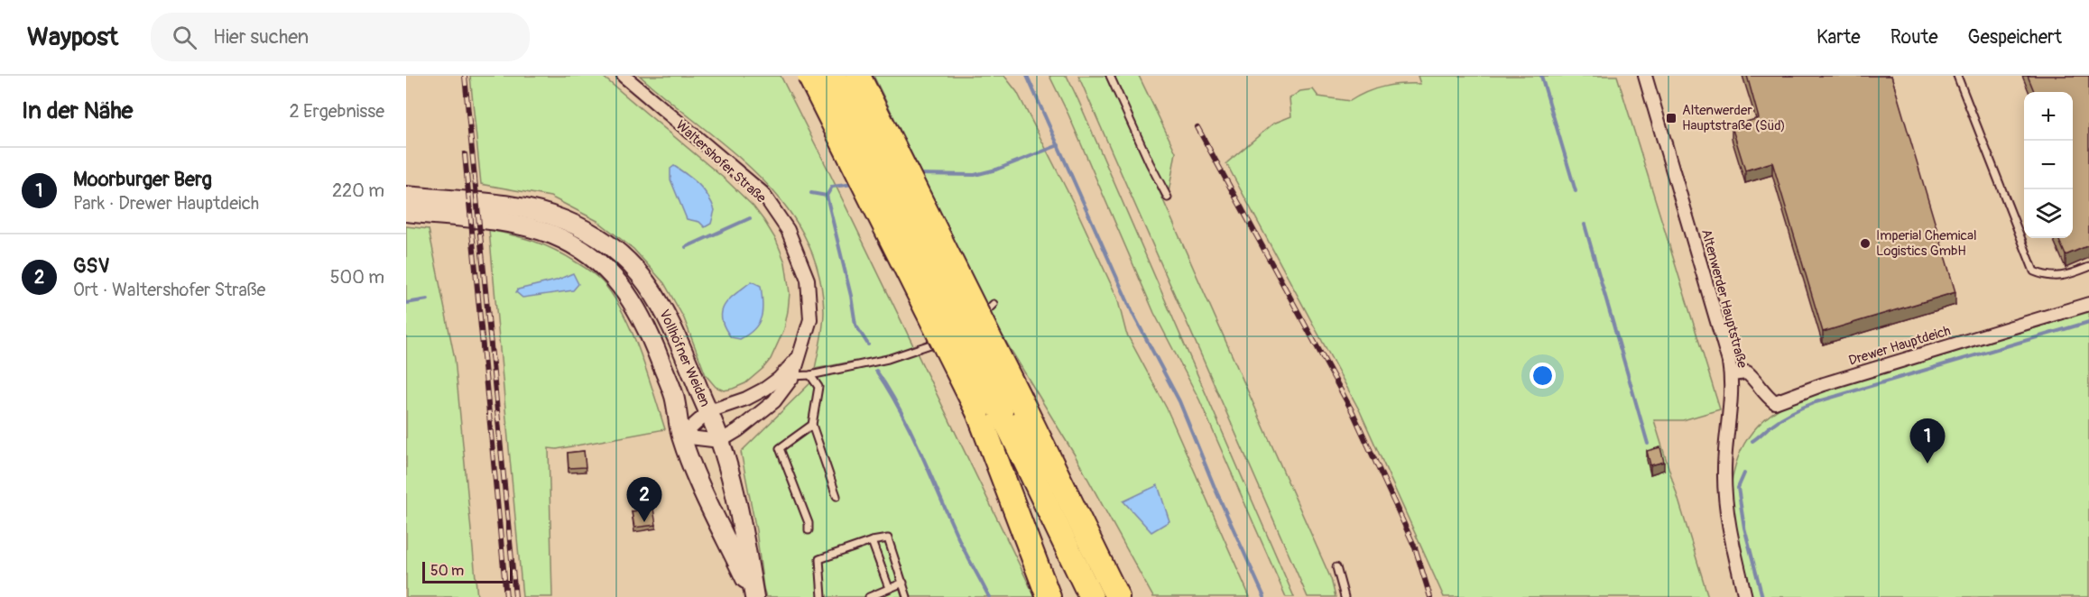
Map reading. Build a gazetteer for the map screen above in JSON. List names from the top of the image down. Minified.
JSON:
{"streets":{"main road":["Vollhöfner Weiden"],"street":["Waltershofer Straße","Altenwerder Hauptstraße","Drewer Hauptdeich"]},"crossings":[["Waltershofer Straße","Vollhöfner Weiden"],["Altenwerder Hauptstraße","Drewer Hauptdeich"]],"places":{"transit":["Altenwerder Hauptstraße (Süd)"],"other":["Imperial Chemical Logistics GmbH"]},"scale_bar":"50 m","page":{"header":"Waypost","search":"Hier suchen","nav":["Karte","Route","Gespeichert"],"heading":["In der Nähe","2 Ergebnisse"],"map_buttons":["+","−"],"list":[{"mark":"1","name":"Moorburger Berg","note":"Park · Drewer Hauptdeich","value":"220 m"},{"mark":"2","name":"GSV","note":"Ort · Waltershofer Straße","value":"500 m"}],"pins":["1","2"],"scale":"50 m"}}
